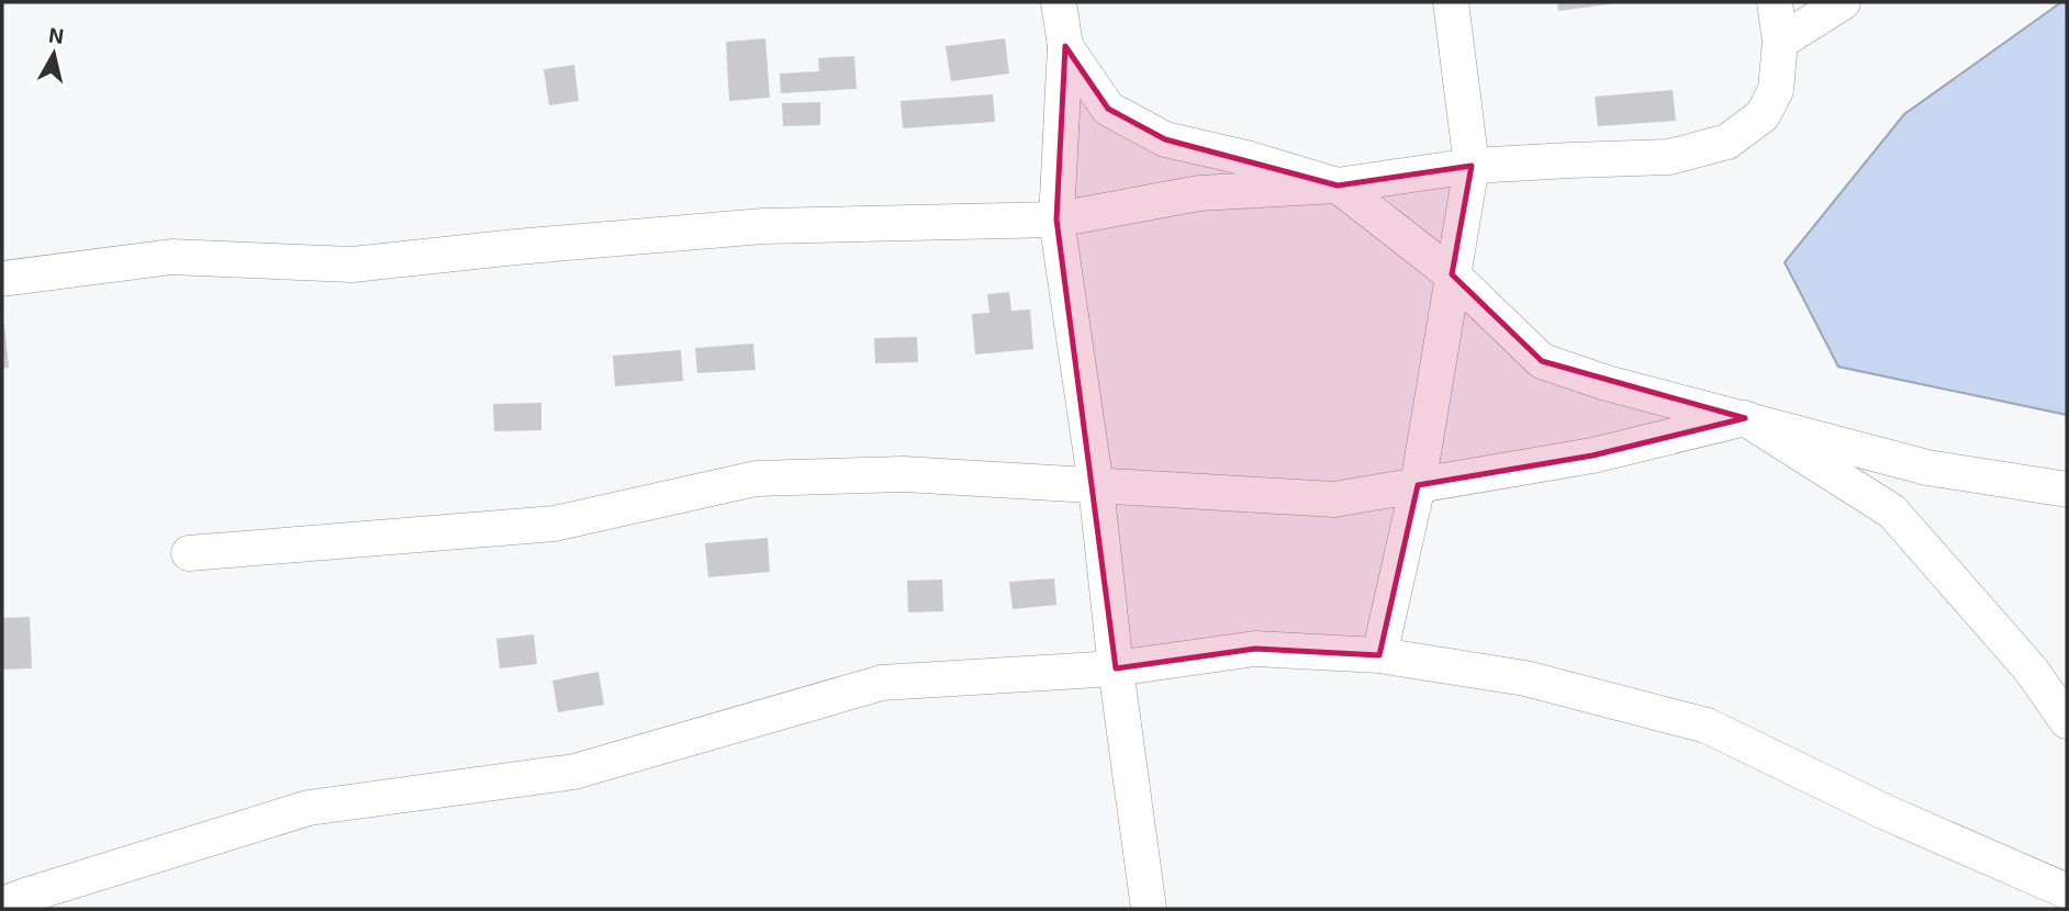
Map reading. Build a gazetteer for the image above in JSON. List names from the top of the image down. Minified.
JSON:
{"north":"top"}
